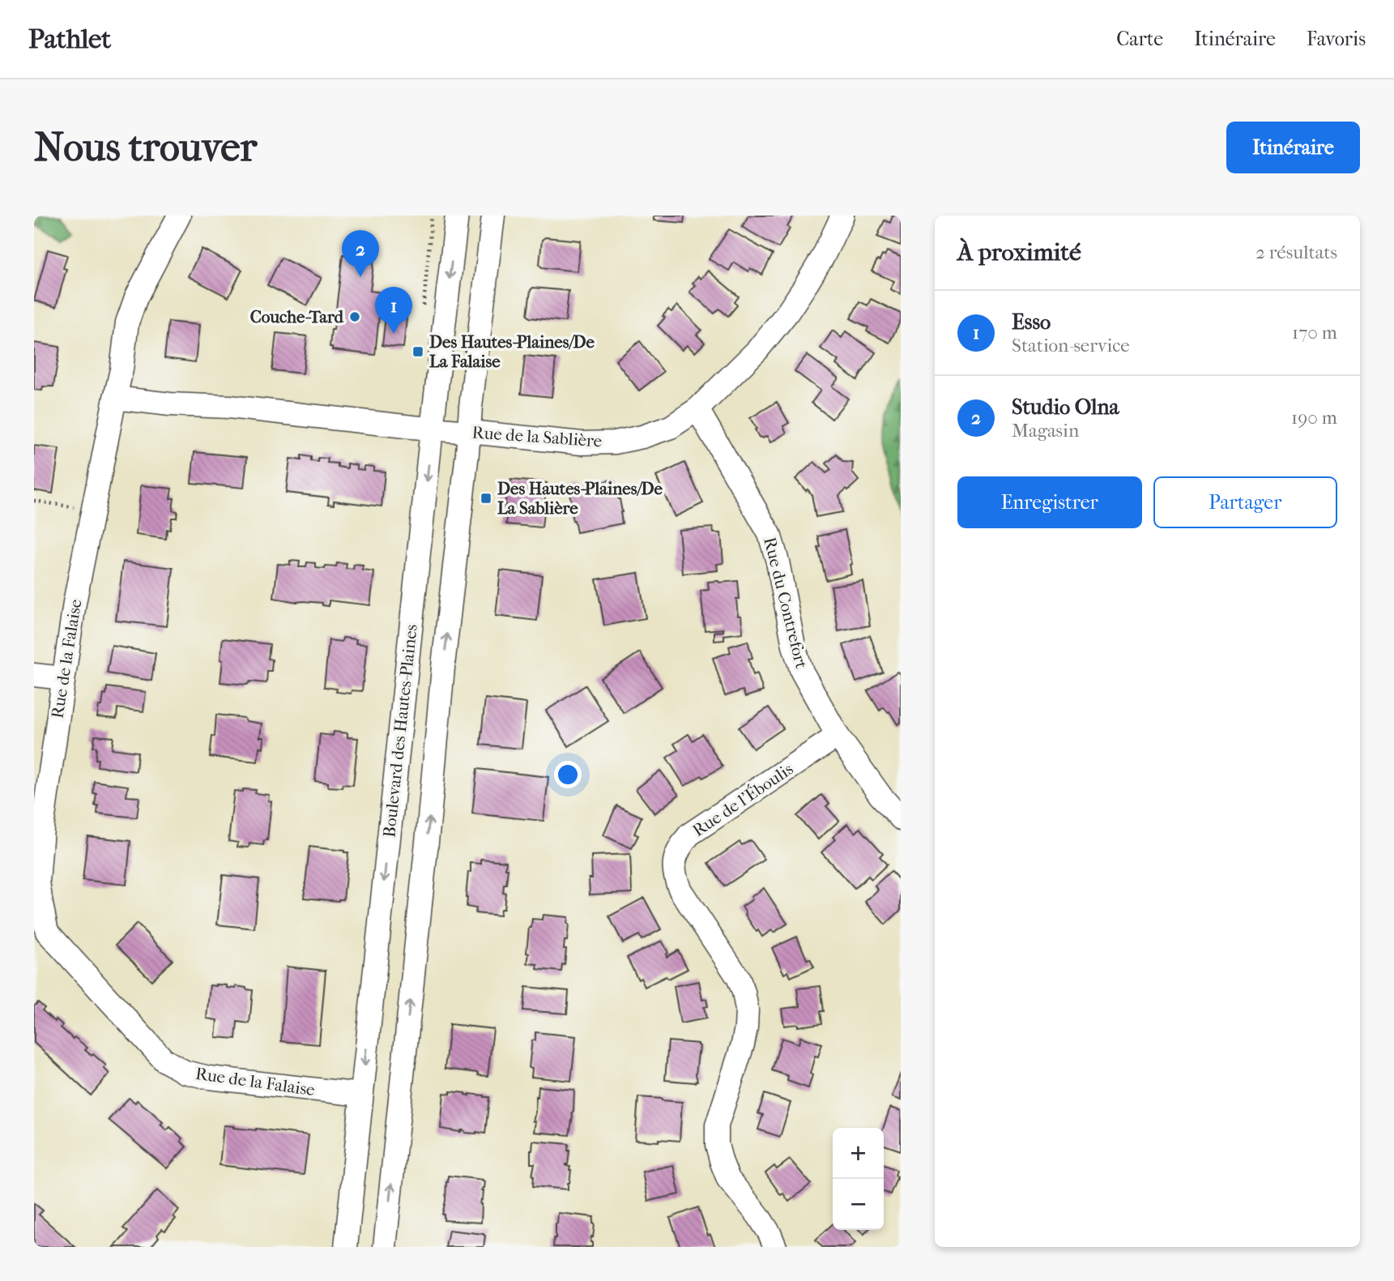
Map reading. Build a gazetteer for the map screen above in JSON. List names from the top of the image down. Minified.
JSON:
{"streets":{"street":["Rue de la Sablière","Rue du Contrefort","Rue de la Falaise","Boulevard des Hautes-Plaines","Rue de l'Éboulis"]},"crossings":[["Rue de la Sablière","Rue du Contrefort"],["Rue de la Sablière","Boulevard des Hautes-Plaines"],["Rue du Contrefort","Rue de l'Éboulis"],["Rue de la Falaise","Boulevard des Hautes-Plaines"]],"places":{"other":["Couche-Tard"],"transit":["Des Hautes-Plaines/De La Falaise","Des Hautes-Plaines/De La Sablière"]},"page":{"header":"Pathlet","nav":["Carte","Itinéraire","Favoris"],"buttons":["Itinéraire",["Enregistrer","Partager"]],"title":"Nous trouver","heading":["À proximité","2 résultats"],"pins":["2","1"],"list":[{"mark":"1","name":"Esso","note":"Station-service","value":"170 m"},{"mark":"2","name":"Studio Olna","note":"Magasin","value":"190 m"}],"map_buttons":["+","−"]}}
